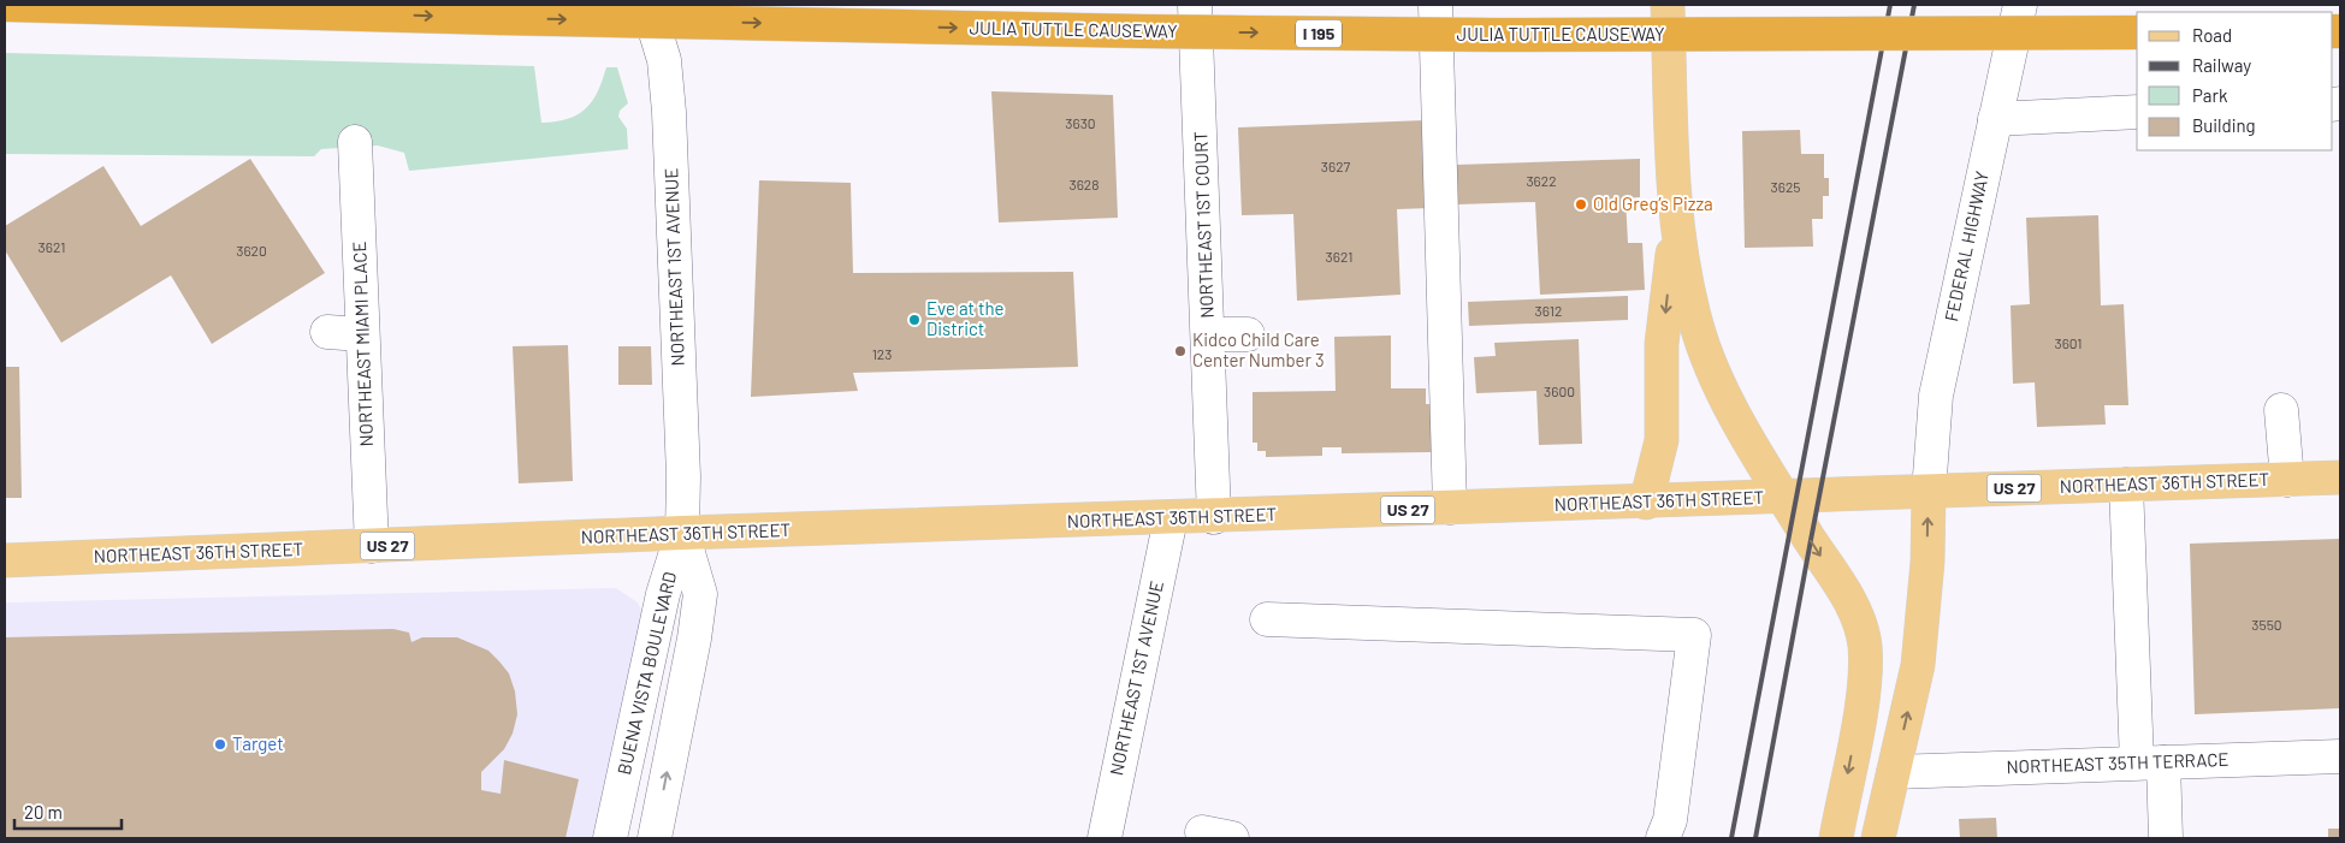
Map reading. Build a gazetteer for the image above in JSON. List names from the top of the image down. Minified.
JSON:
{"streets":{"highway":["JULIA TUTTLE CAUSEWAY","I 195"],"main road":["NORTHEAST 36TH STREET","US 27"],"street":["NORTHEAST 1ST COURT","FEDERAL HIGHWAY","NORTHEAST 1ST AVENUE","NORTHEAST MIAMI PLACE","BUENA VISTA BOULEVARD","NORTHEAST 35TH TERRACE"]},"crossings":[["NORTHEAST 1ST COURT","NORTHEAST 36TH STREET"],["FEDERAL HIGHWAY","NORTHEAST 36TH STREET"],["NORTHEAST 1ST AVENUE","NORTHEAST 36TH STREET"],["NORTHEAST 1ST AVENUE","BUENA VISTA BOULEVARD"],["NORTHEAST MIAMI PLACE","NORTHEAST 36TH STREET"],["NORTHEAST 36TH STREET","BUENA VISTA BOULEVARD"]],"one_way":["JULIA TUTTLE CAUSEWAY"],"places":["Old Greg’s Pizza","Eve at the District","Kidco Child Care Center Number 3","Target"],"house_numbers":["3630","3627","3622","3628","3625","3621","3620","3621","3612","3601","123","3600","3550"],"legend":["Road","Railway","Park","Building"],"scale_bar":"20 m"}
